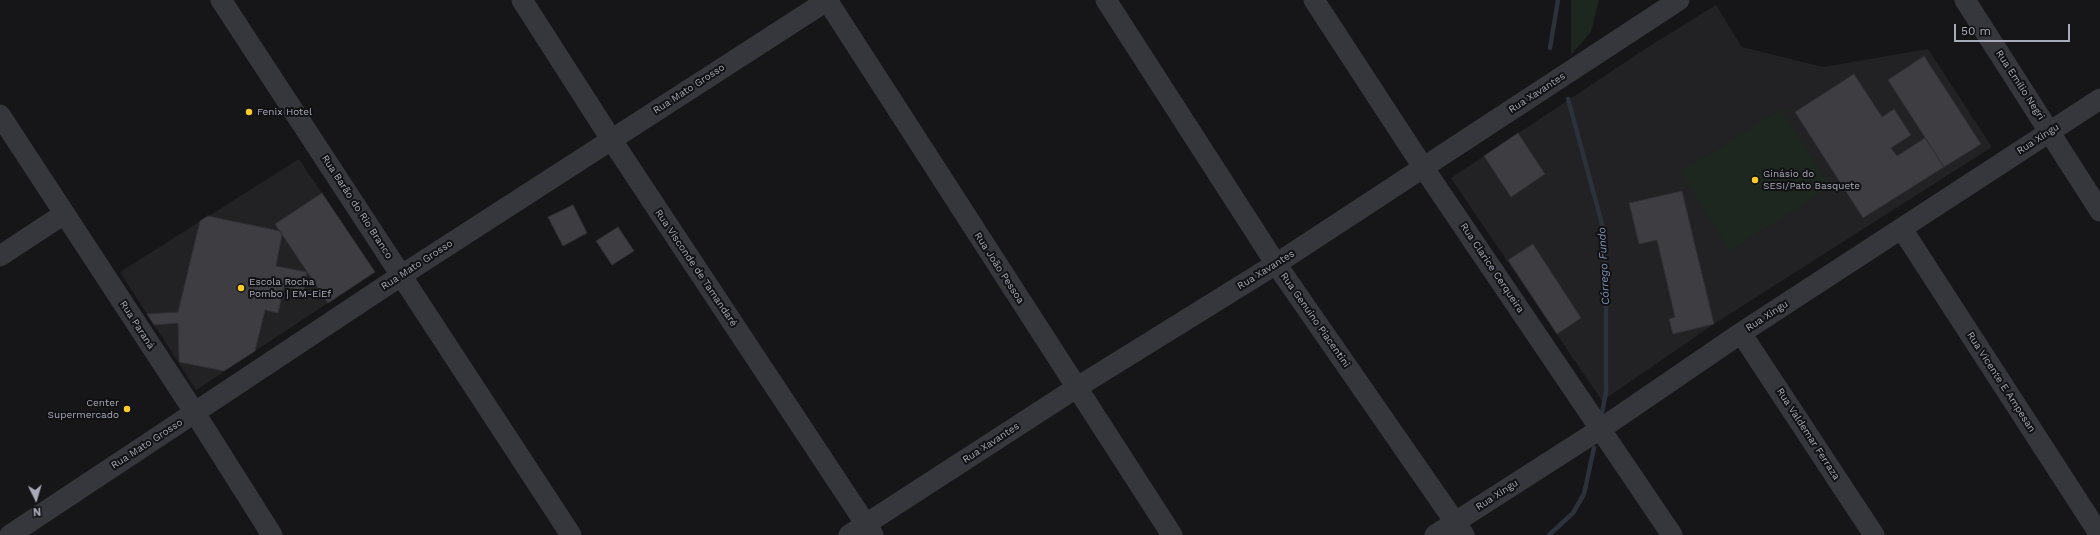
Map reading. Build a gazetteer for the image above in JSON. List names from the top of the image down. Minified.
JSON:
{"streets":{"street":["Rua Emílio Negri","Rua Mato Grosso","Rua Xavantes","Rua Xingu","Rua Barão do Rio Branco","Rua Visconde de Tamandaré","Rua João Pessoa","Rua Clarice Cerqueira","Rua Genuino Piacentini","Rua Paraná","Rua Vicente E Ampesan","Rua Valdemar Ferraza"]},"crossings":[["Rua Emílio Negri","Rua Xingu"],["Rua Mato Grosso","Rua Barão do Rio Branco"],["Rua Mato Grosso","Rua Visconde de Tamandaré"],["Rua Mato Grosso","Rua João Pessoa"],["Rua Mato Grosso","Rua Paraná"],["Rua Xavantes","Rua Visconde de Tamandaré"],["Rua Xavantes","Rua João Pessoa"],["Rua Xavantes","Rua Clarice Cerqueira"],["Rua Xavantes","Rua Genuino Piacentini"],["Rua Xingu","Rua Clarice Cerqueira"],["Rua Xingu","Rua Genuino Piacentini"],["Rua Xingu","Rua Vicente E Ampesan"],["Rua Xingu","Rua Valdemar Ferraza"]],"water":["Córrego Fundo"],"places":["Fenix Hotel","Ginásio do SESI/Pato Basquete","Escola Rocha Pombo | EM-EiEf","Center Supermercado"],"scale_bar":"50 m","north":"bottom"}
